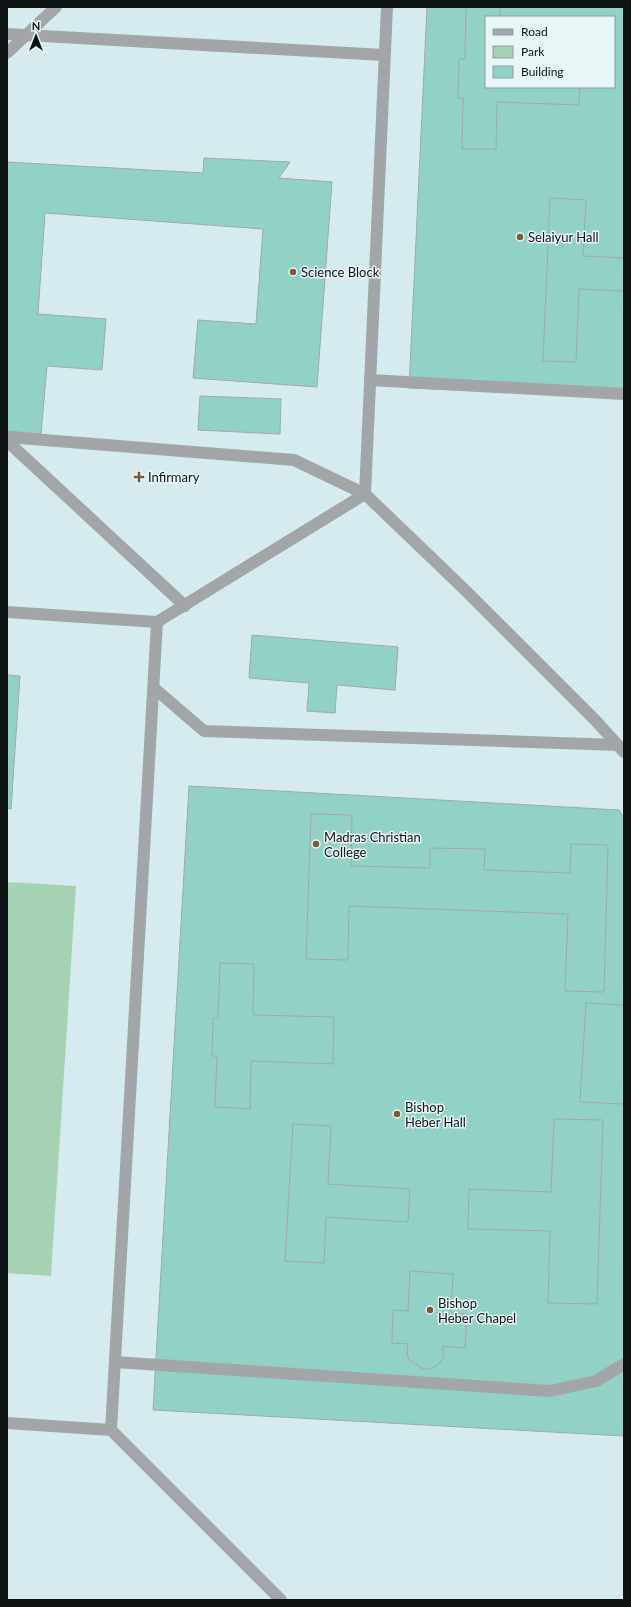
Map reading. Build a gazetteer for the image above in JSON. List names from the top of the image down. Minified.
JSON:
{"places":{"other":["Selaiyur Hall","Science Block","Madras Christian College","Bishop Heber Hall","Bishop Heber Chapel"],"health":["Infirmary"]},"legend":["Road","Park","Building"],"north":"top"}
